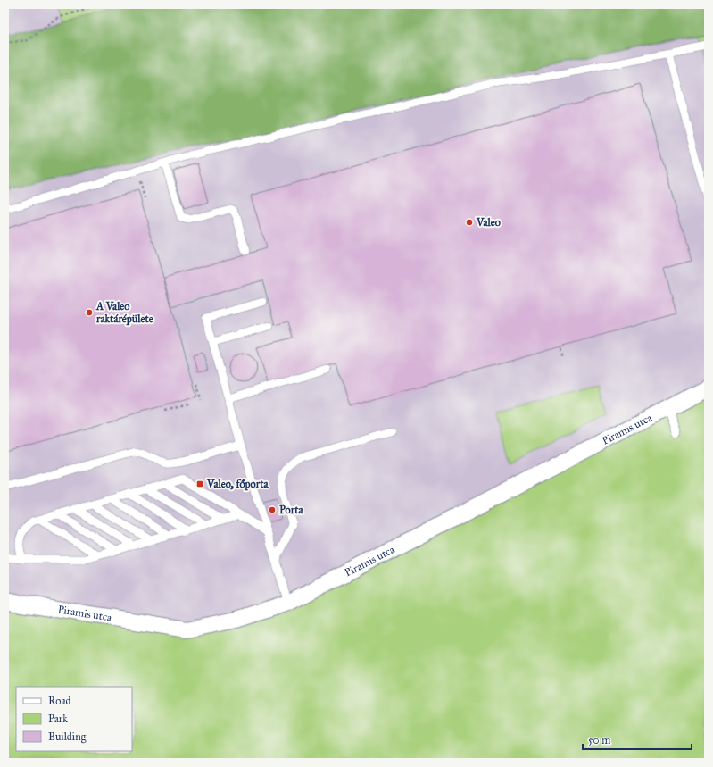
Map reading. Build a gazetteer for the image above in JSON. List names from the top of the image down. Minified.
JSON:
{"streets":{"street":["Piramis utca"]},"places":{"other":["Valeo","A Valeo raktárépülete","Porta"],"transit":["Valeo, főporta"]},"legend":["Road","Park","Building"],"scale_bar":"50 m"}
